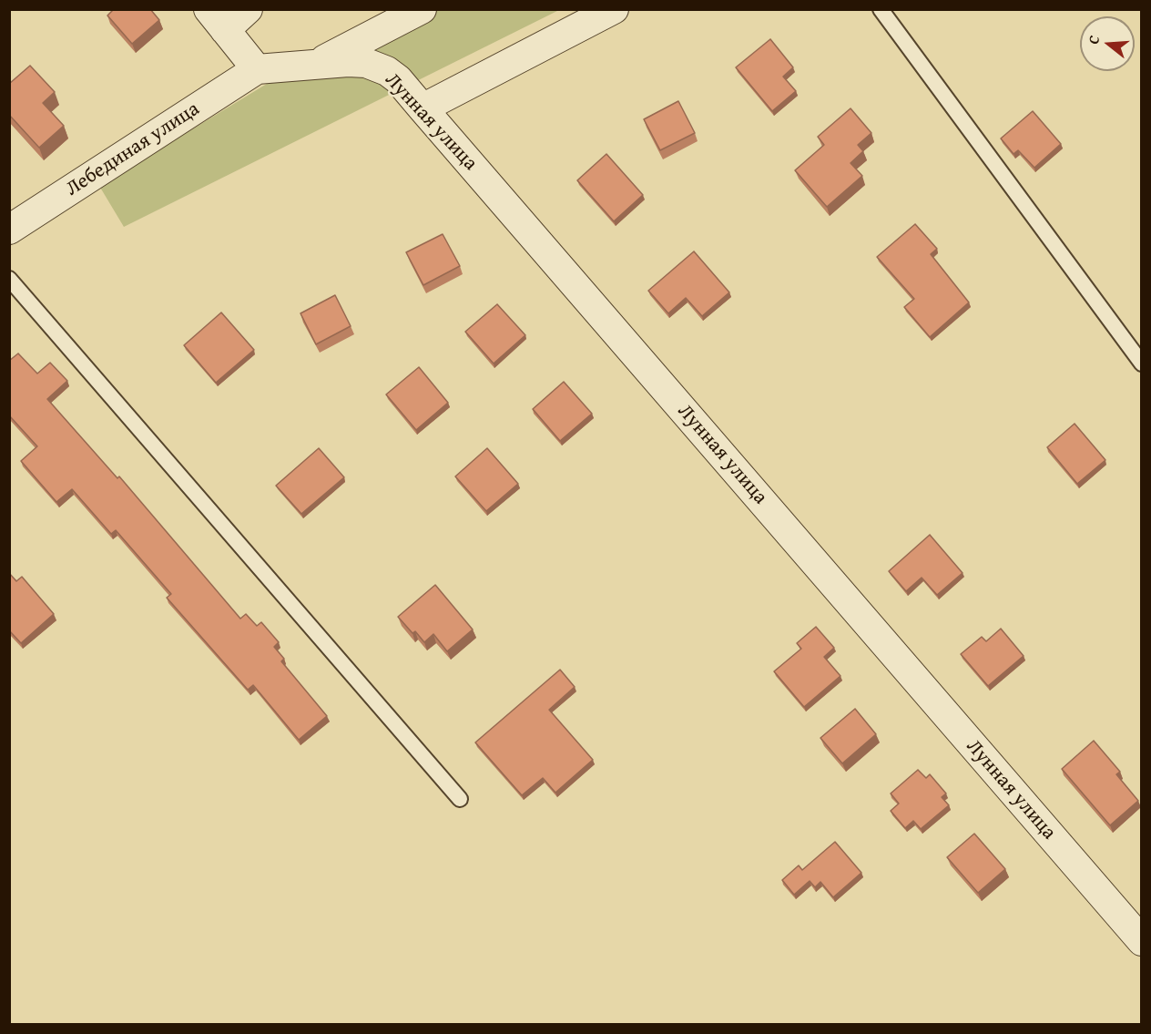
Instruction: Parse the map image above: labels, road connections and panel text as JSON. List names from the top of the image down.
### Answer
{
  "streets": {
    "street": ["Лунная улица", "Лебединая улица"]
  },
  "crossings": [
    ["Лунная улица", "Лебединая улица"]
  ],
  "north": "left"
}
